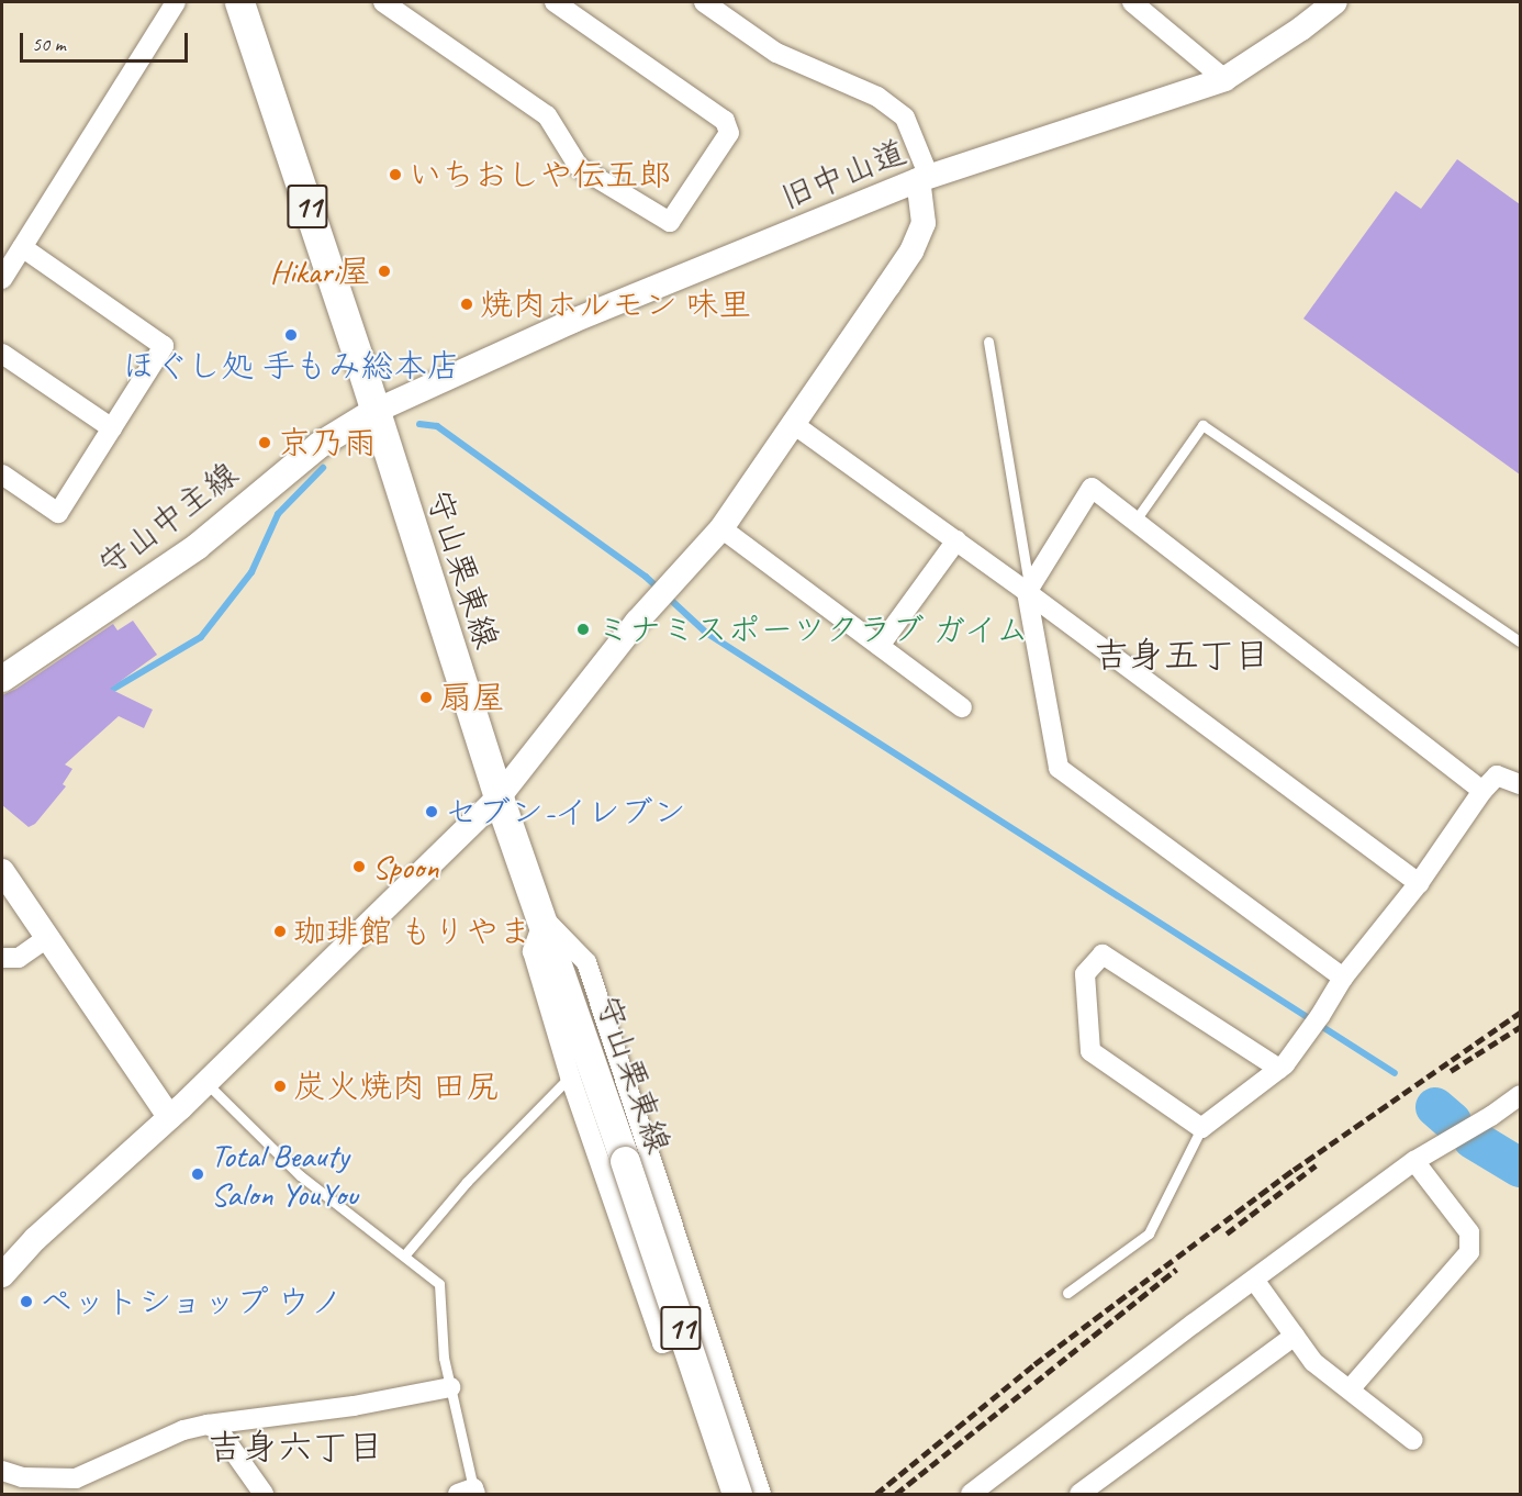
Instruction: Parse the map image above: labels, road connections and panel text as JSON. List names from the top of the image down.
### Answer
{
  "streets": {
    "main road": ["11", "守山中主線", "守山栗東線"],
    "street": ["旧中山道"]
  },
  "crossings": [
    ["旧中山道", "守山中主線"],
    ["旧中山道", "守山栗東線"],
    ["守山中主線", "守山栗東線"]
  ],
  "districts": ["吉身五丁目", "吉身六丁目"],
  "places": [
    "いちおしや伝五郎",
    "Hikari屋",
    "焼肉ホルモン 味里",
    "ほぐし処 手もみ総本店",
    "京乃雨",
    "ミナミスポーツクラブ ガイム",
    "扇屋",
    "セブン-イレブン",
    "Spoon",
    "珈琲館 もりやま",
    "炭火焼肉 田尻",
    "Total Beauty Salon YouYou",
    "ペットショップ ウノ"
  ],
  "scale_bar": "50 m"
}
